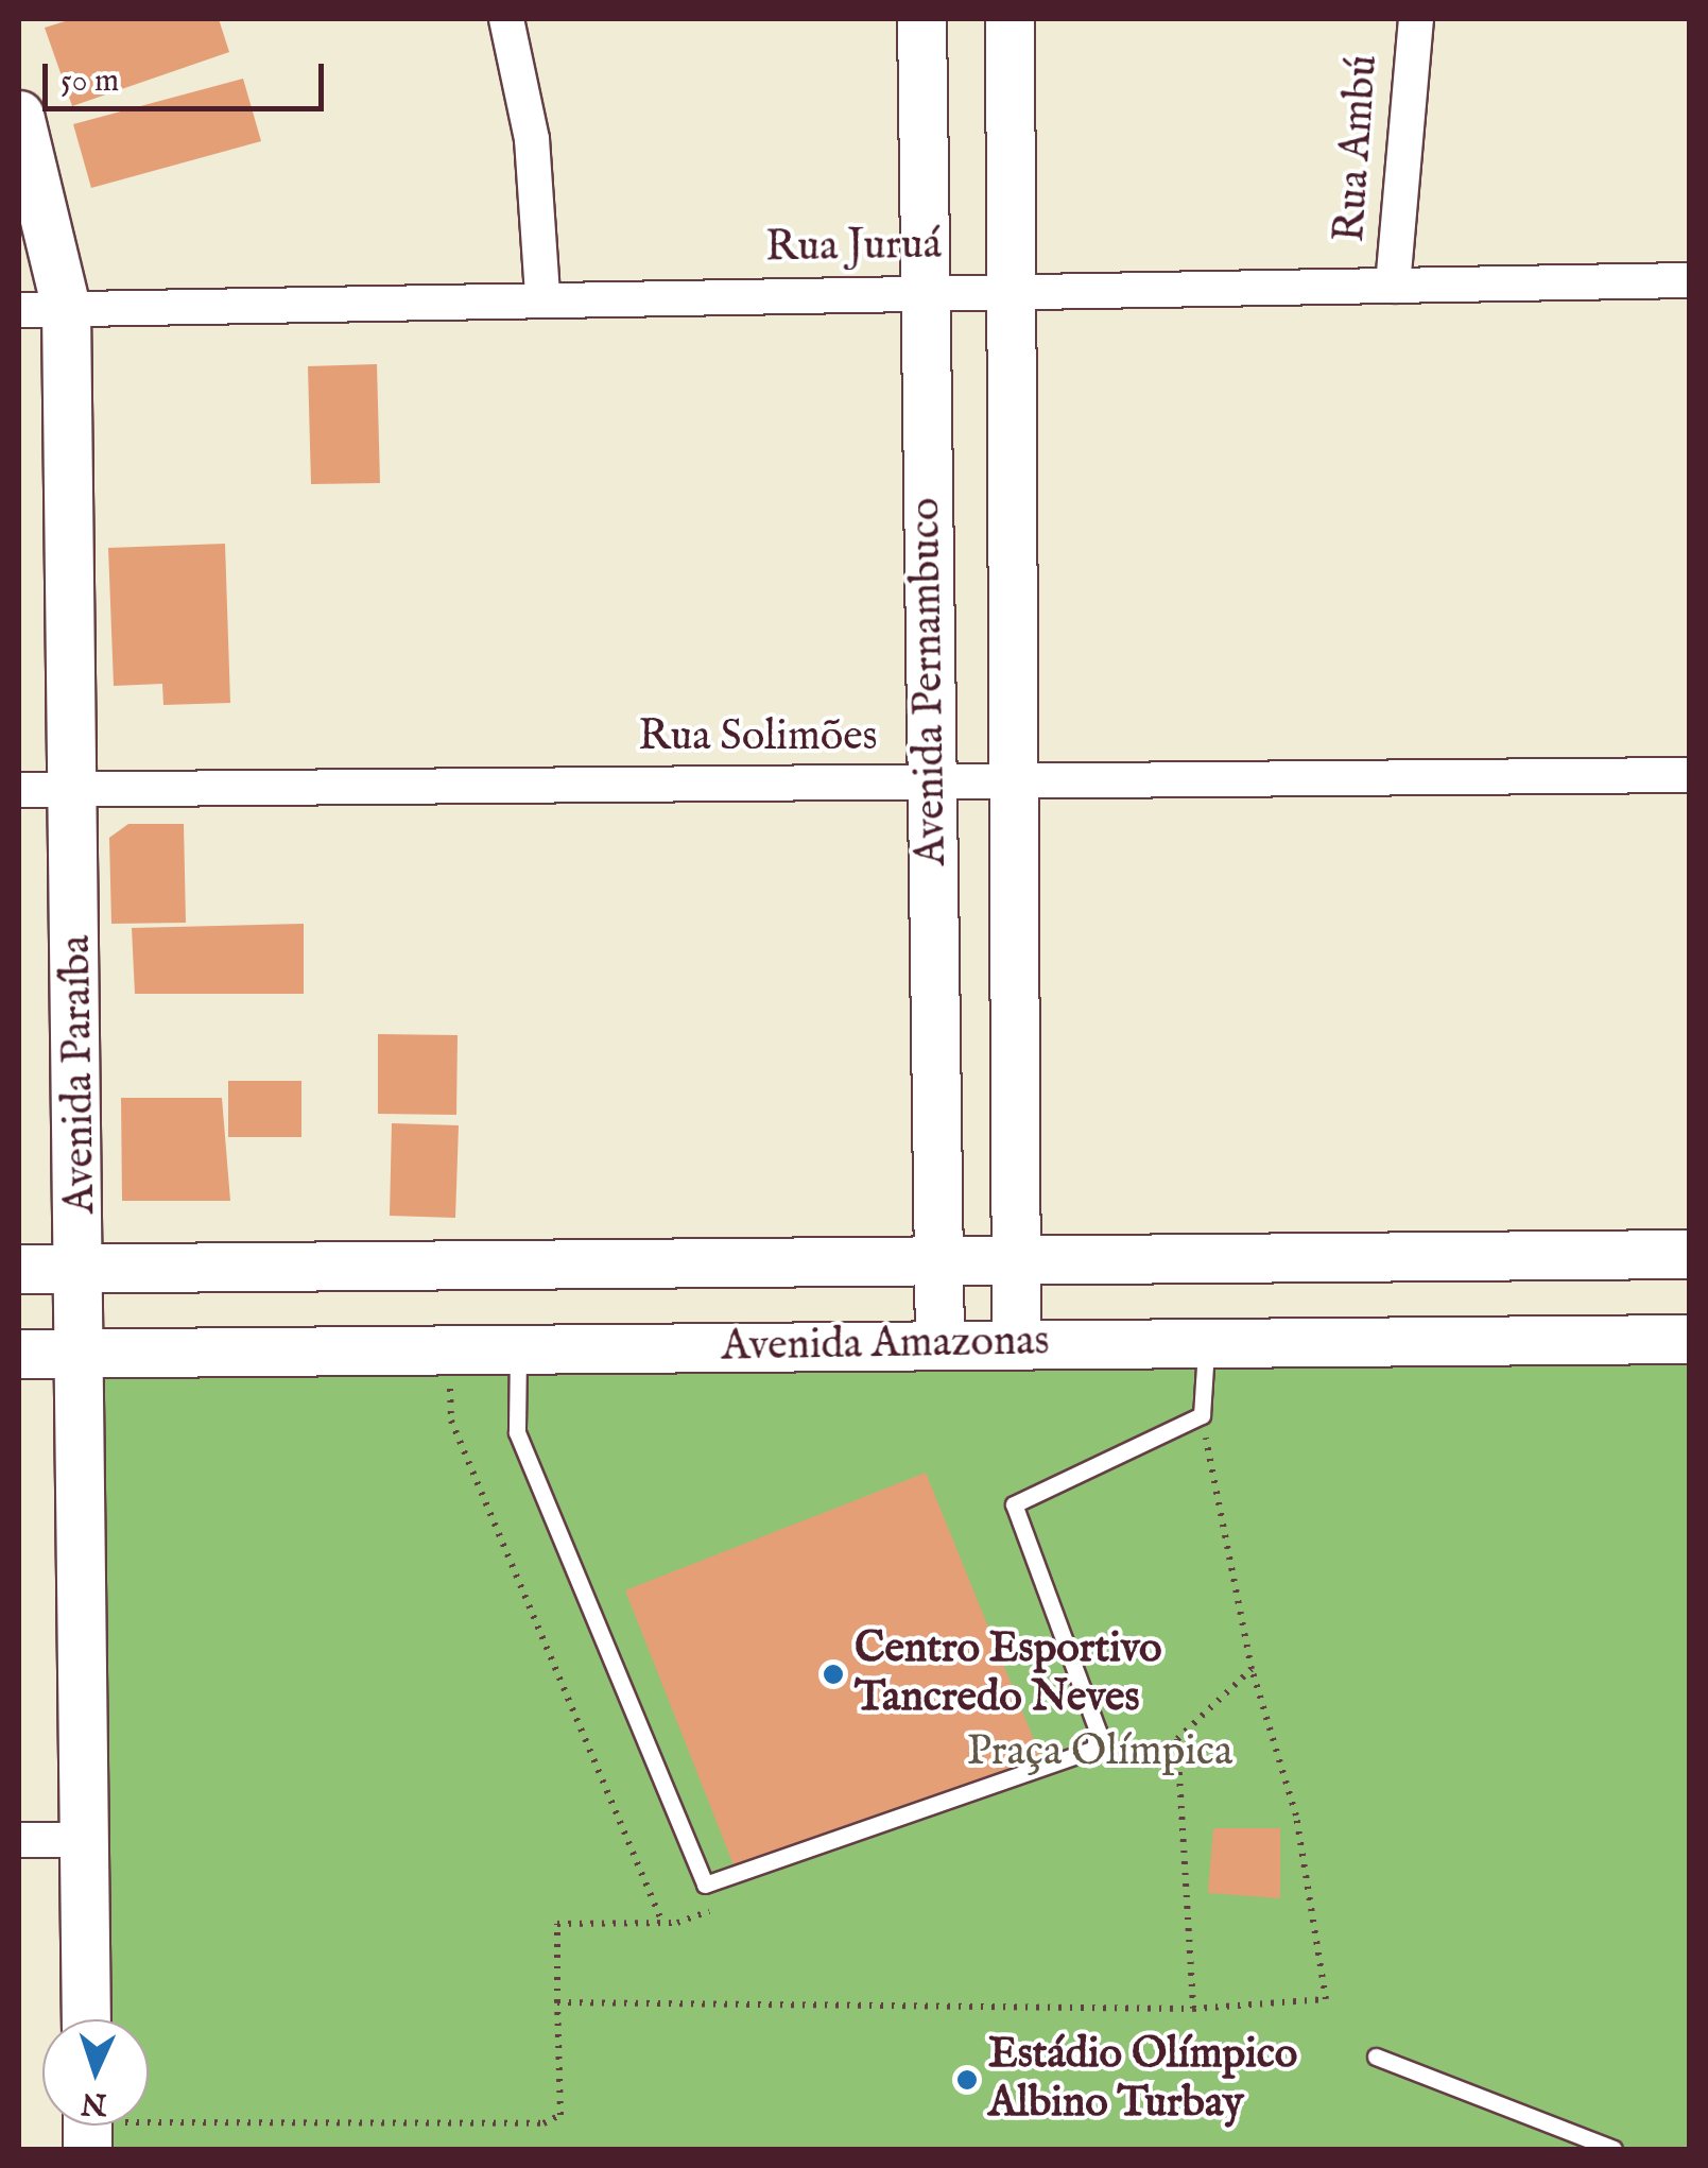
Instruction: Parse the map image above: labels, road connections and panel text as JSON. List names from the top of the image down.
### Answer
{
  "streets": {
    "main road": ["Avenida Pernambuco", "Avenida Paraíba", "Avenida Amazonas"],
    "street": ["Rua Ambú", "Rua Juruá", "Rua Solimões"]
  },
  "crossings": [
    ["Rua Ambú", "Rua Juruá"],
    ["Rua Juruá", "Avenida Pernambuco"],
    ["Rua Juruá", "Avenida Paraíba"],
    ["Avenida Pernambuco", "Rua Solimões"],
    ["Avenida Pernambuco", "Avenida Amazonas"],
    ["Rua Solimões", "Avenida Paraíba"],
    ["Avenida Paraíba", "Avenida Amazonas"]
  ],
  "parks": ["Praça Olímpica"],
  "places": ["Centro Esportivo Tancredo Neves", "Estádio Olímpico Albino Turbay"],
  "scale_bar": "50 m",
  "north": "bottom"
}
